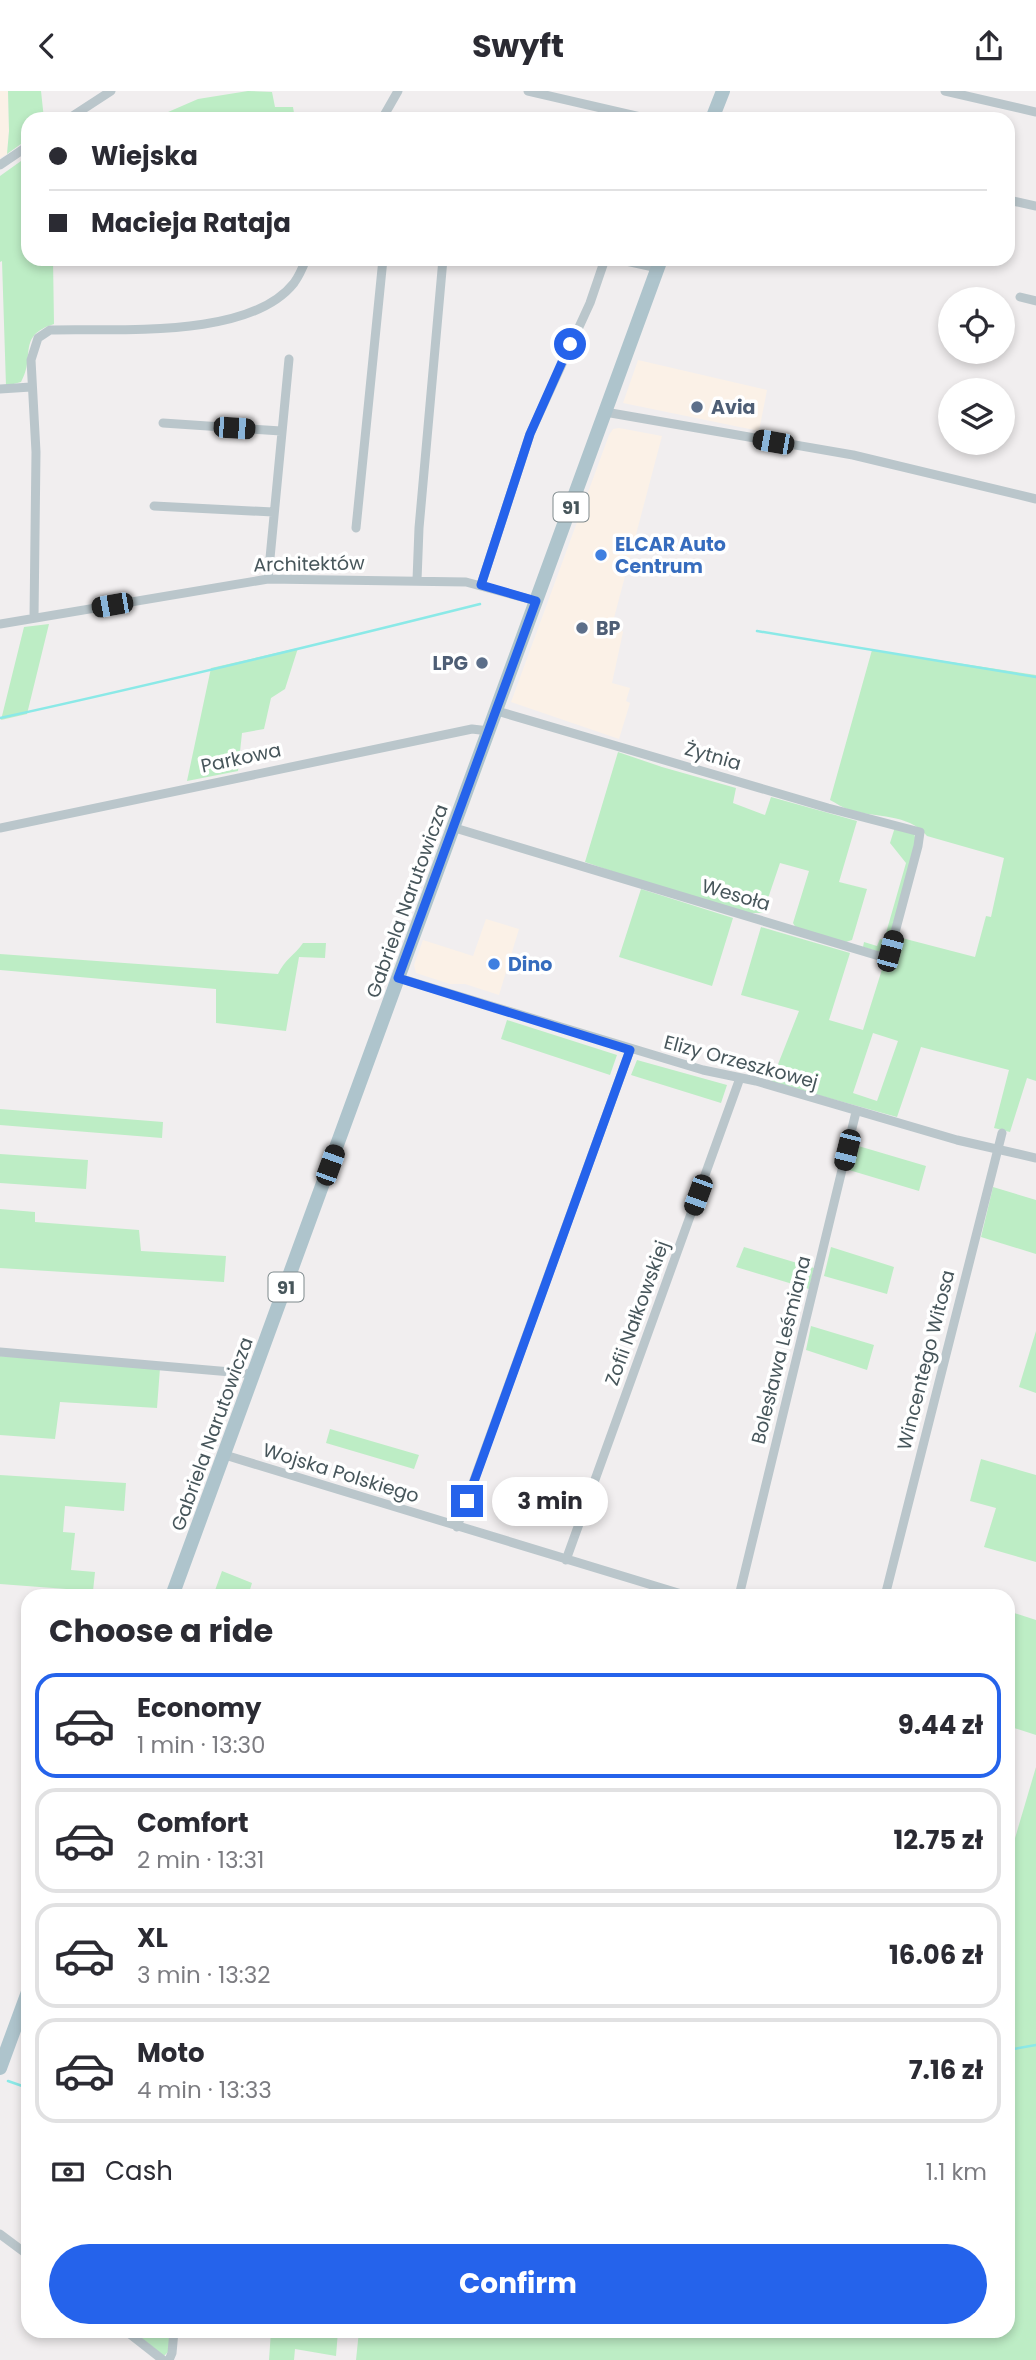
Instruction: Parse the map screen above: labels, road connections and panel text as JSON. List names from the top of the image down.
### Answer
{
  "streets": {
    "main road": ["91", "Gabriela Narutowicza"],
    "street": [
      "Architektów",
      "Żytnia",
      "Parkowa",
      "Wesoła",
      "Elizy Orzeszkowej",
      "Zofii Nałkowskiej",
      "Bolesława Leśmiana",
      "Wincentego Witosa",
      "Wojska Polskiego"
    ]
  },
  "crossings": [
    ["Architektów", "Gabriela Narutowicza"],
    ["Żytnia", "Wesoła"],
    ["Żytnia", "Gabriela Narutowicza"],
    ["Parkowa", "Gabriela Narutowicza"],
    ["Wesoła", "Gabriela Narutowicza"],
    ["Gabriela Narutowicza", "Elizy Orzeszkowej"],
    ["Gabriela Narutowicza", "Wojska Polskiego"],
    ["Elizy Orzeszkowej", "Zofii Nałkowskiej"],
    ["Elizy Orzeszkowej", "Bolesława Leśmiana"],
    ["Elizy Orzeszkowej", "Wincentego Witosa"],
    ["Zofii Nałkowskiej", "Wojska Polskiego"]
  ],
  "places": [
    "Avia",
    "ELCAR Auto Centrum",
    "BP",
    "LPG",
    "Dino"
  ],
  "page": {
    "header": "Swyft",
    "banner": ["Wiejska", "Macieja Rataja"],
    "bubble": "3 min",
    "heading": "Choose a ride",
    "list": [
      {
        "name": "Economy",
        "note": "1 min · 13:30",
        "value": "9.44 zł"
      },
      {
        "name": "Comfort",
        "note": "2 min · 13:31",
        "value": "12.75 zł"
      },
      {
        "name": "XL",
        "note": "3 min · 13:32",
        "value": "16.06 zł"
      },
      {
        "name": "Moto",
        "note": "4 min · 13:33",
        "value": "7.16 zł"
      }
    ],
    "pay": ["Cash", "1.1 km"],
    "buttons": "Confirm"
  }
}
